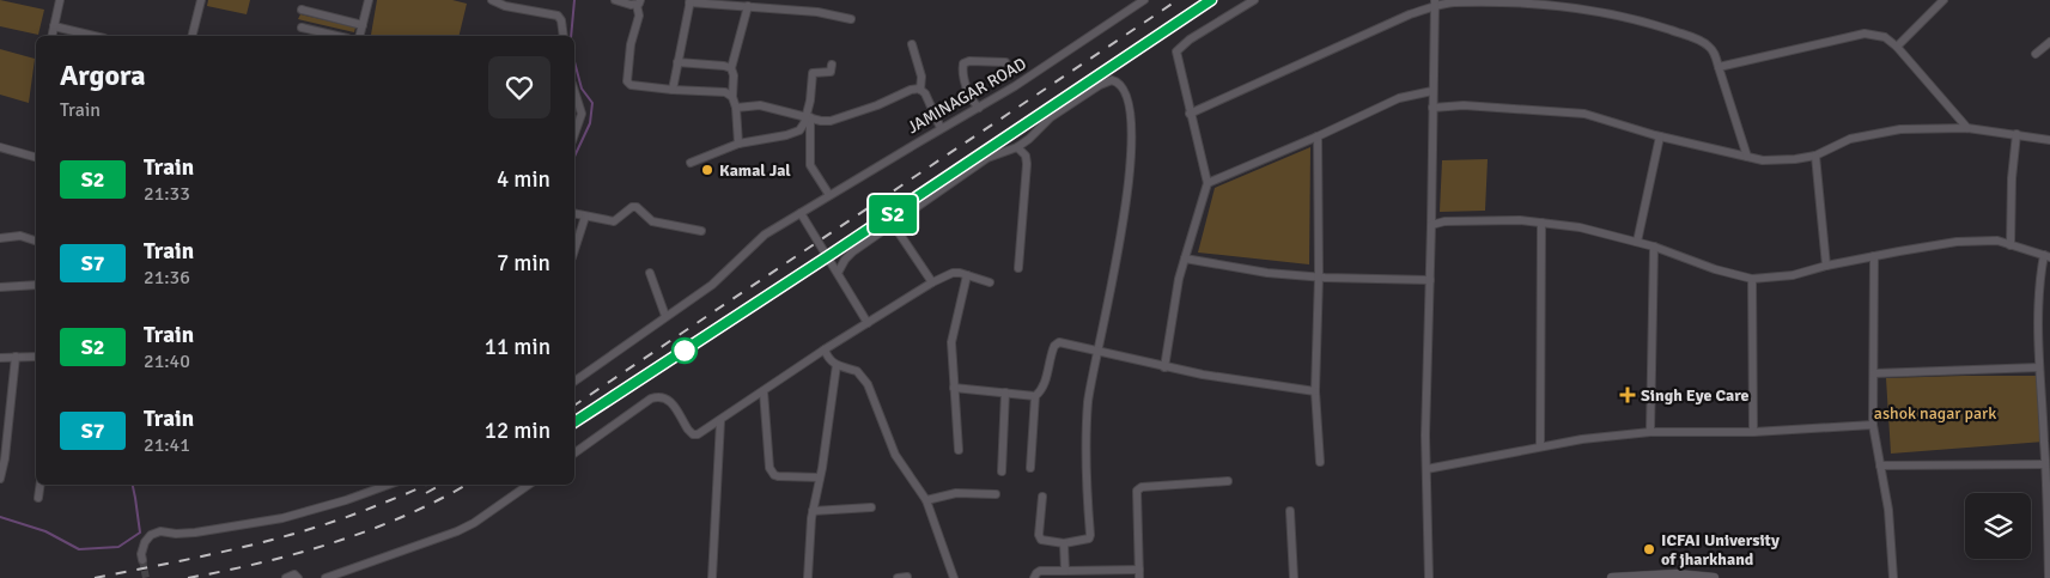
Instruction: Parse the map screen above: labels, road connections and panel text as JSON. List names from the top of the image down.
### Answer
{
  "streets": {
    "street": ["JAMINAGAR ROAD"]
  },
  "parks": ["ashok nagar park"],
  "places": {
    "other": ["Kamal Jal", "ICFAI University of jharkhand"],
    "health": ["Singh Eye Care"]
  },
  "page": {
    "on_map": "S2",
    "heading": ["Argora", "Train"],
    "list": [
      {
        "mark": "S2",
        "name": "Train",
        "note": "21:33",
        "value": "4 min"
      },
      {
        "mark": "S7",
        "name": "Train",
        "note": "21:36",
        "value": "7 min"
      },
      {
        "mark": "S2",
        "name": "Train",
        "note": "21:40",
        "value": "11 min"
      },
      {
        "mark": "S7",
        "name": "Train",
        "note": "21:41",
        "value": "12 min"
      }
    ]
  }
}
